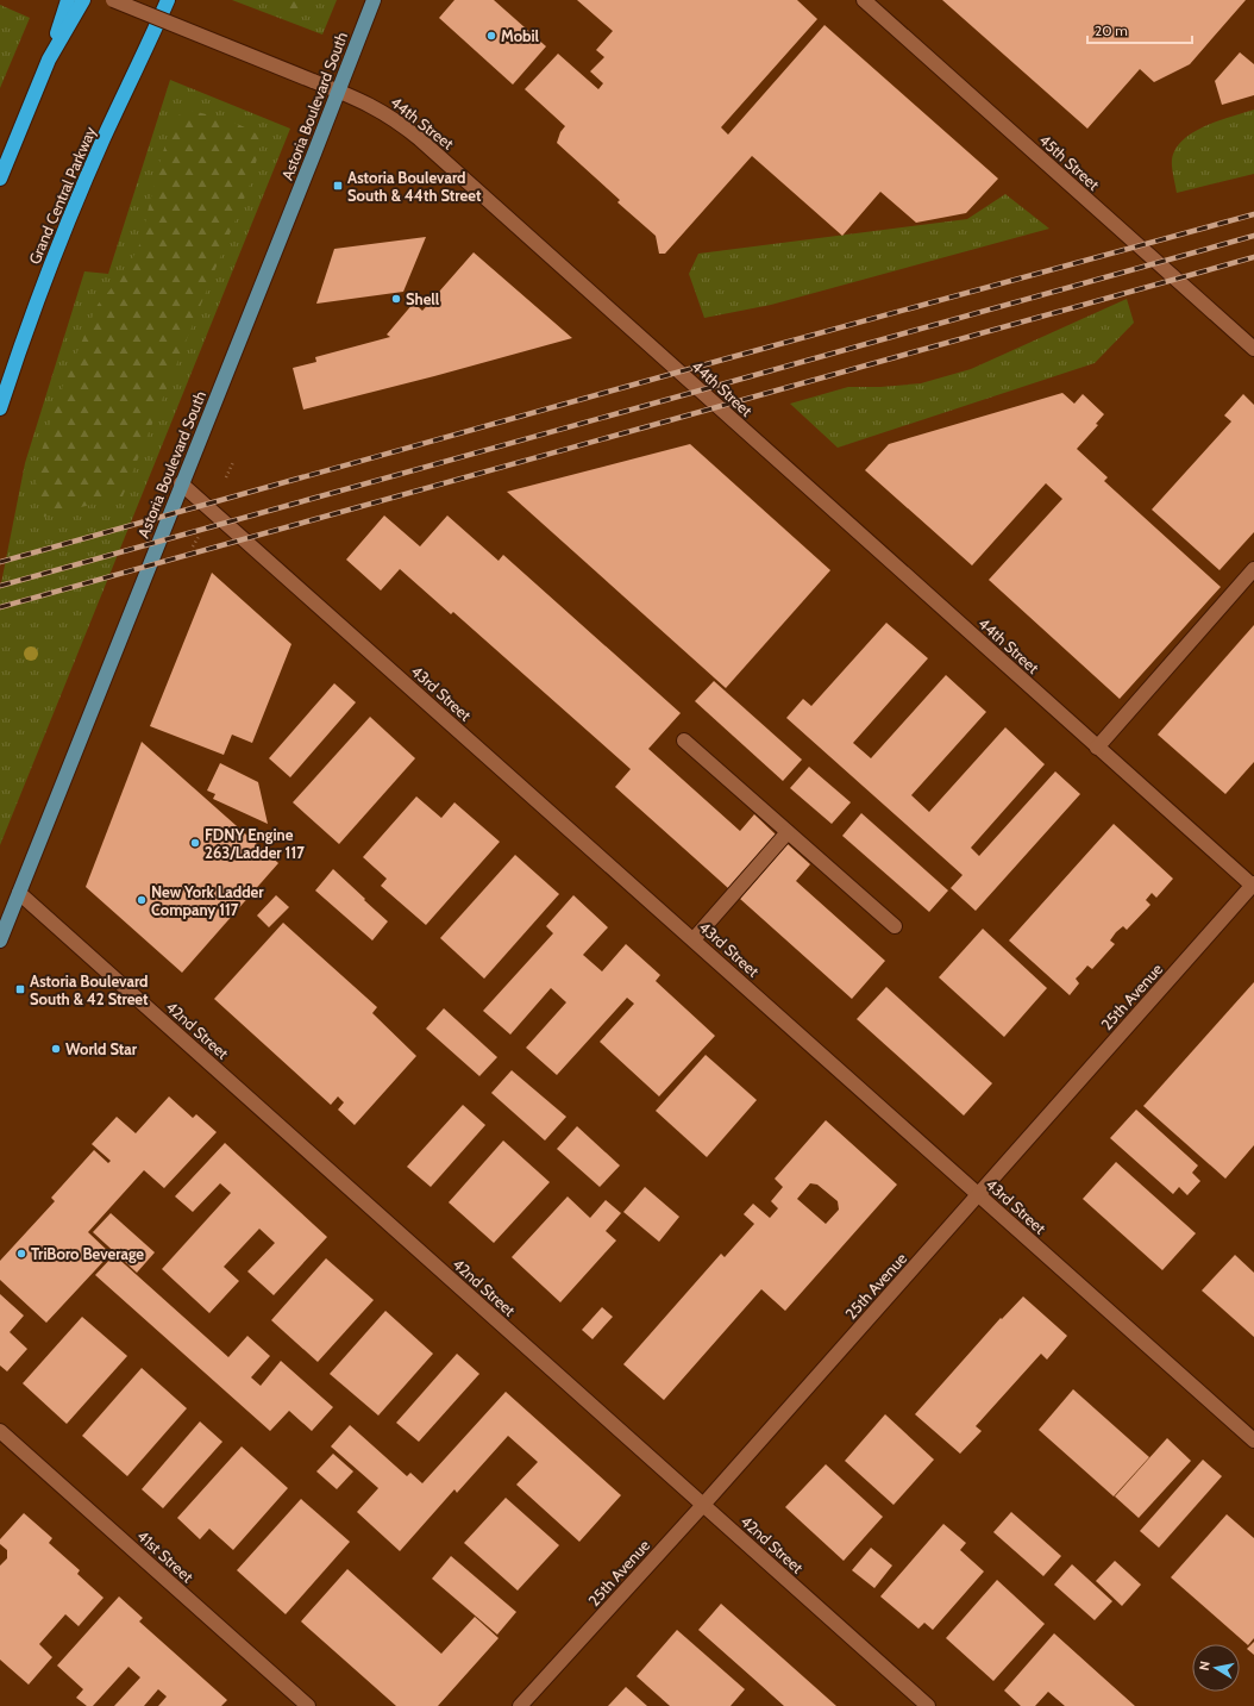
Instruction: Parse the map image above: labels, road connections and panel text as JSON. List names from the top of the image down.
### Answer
{
  "streets": {
    "highway": ["Grand Central Parkway"],
    "main road": ["Astoria Boulevard South"],
    "street": [
      "44th Street",
      "45th Street",
      "43rd Street",
      "25th Avenue",
      "42nd Street",
      "41st Street"
    ]
  },
  "crossings": [
    ["Astoria Boulevard South", "44th Street"],
    ["Astoria Boulevard South", "43rd Street"],
    ["Astoria Boulevard South", "42nd Street"],
    ["44th Street", "25th Avenue"],
    ["43rd Street", "25th Avenue"],
    ["25th Avenue", "42nd Street"]
  ],
  "places": {
    "other": [
      "Mobil",
      "Shell",
      "FDNY Engine 263/Ladder 117",
      "New York Ladder Company 117",
      "World Star",
      "TriBoro Beverage"
    ],
    "transit": ["Astoria Boulevard South & 44th Street", "Astoria Boulevard South & 42 Street"]
  },
  "scale_bar": "20 m",
  "north": "left"
}
